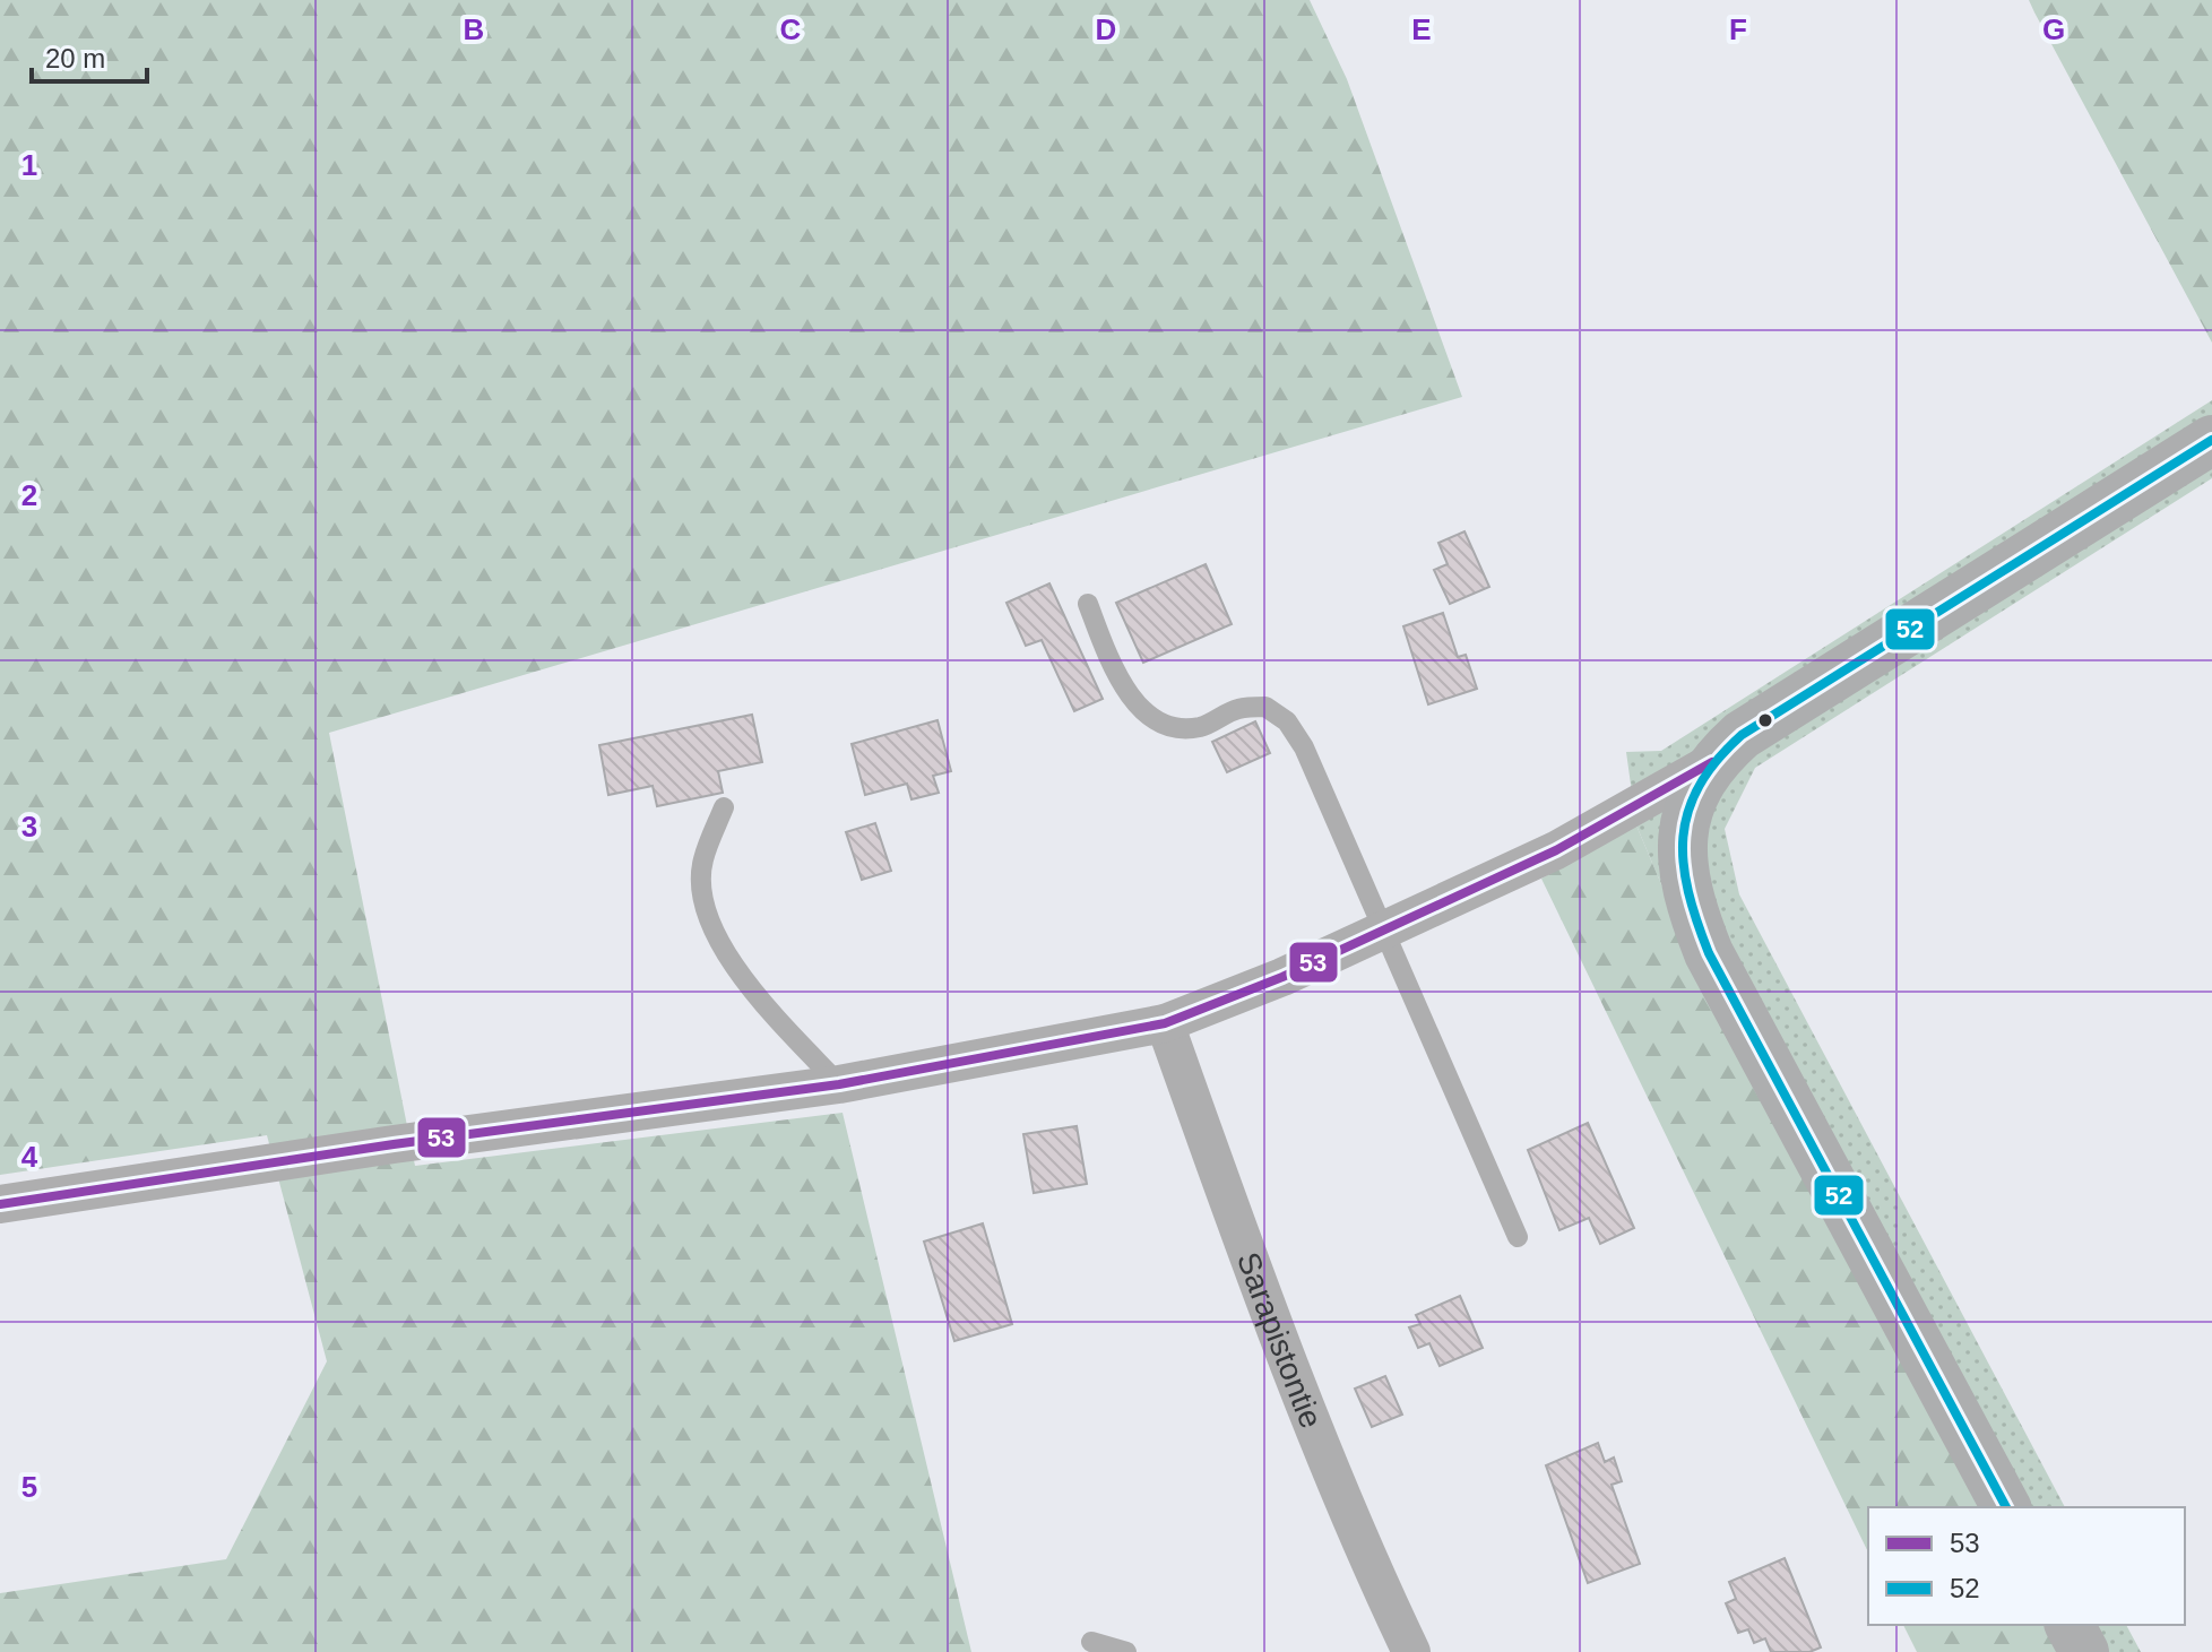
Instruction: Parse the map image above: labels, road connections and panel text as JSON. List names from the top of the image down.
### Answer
{
  "streets": {
    "street": ["Sarapistontie"]
  },
  "lines": ["transit line 52", "transit line 53"],
  "legend": ["53", "52"],
  "scale_bar": "20 m",
  "grid": {
    "columns": [
      "B",
      "C",
      "D",
      "E",
      "F",
      "G"
    ],
    "rows": [
      "1",
      "2",
      "3",
      "4",
      "5"
    ]
  }
}
